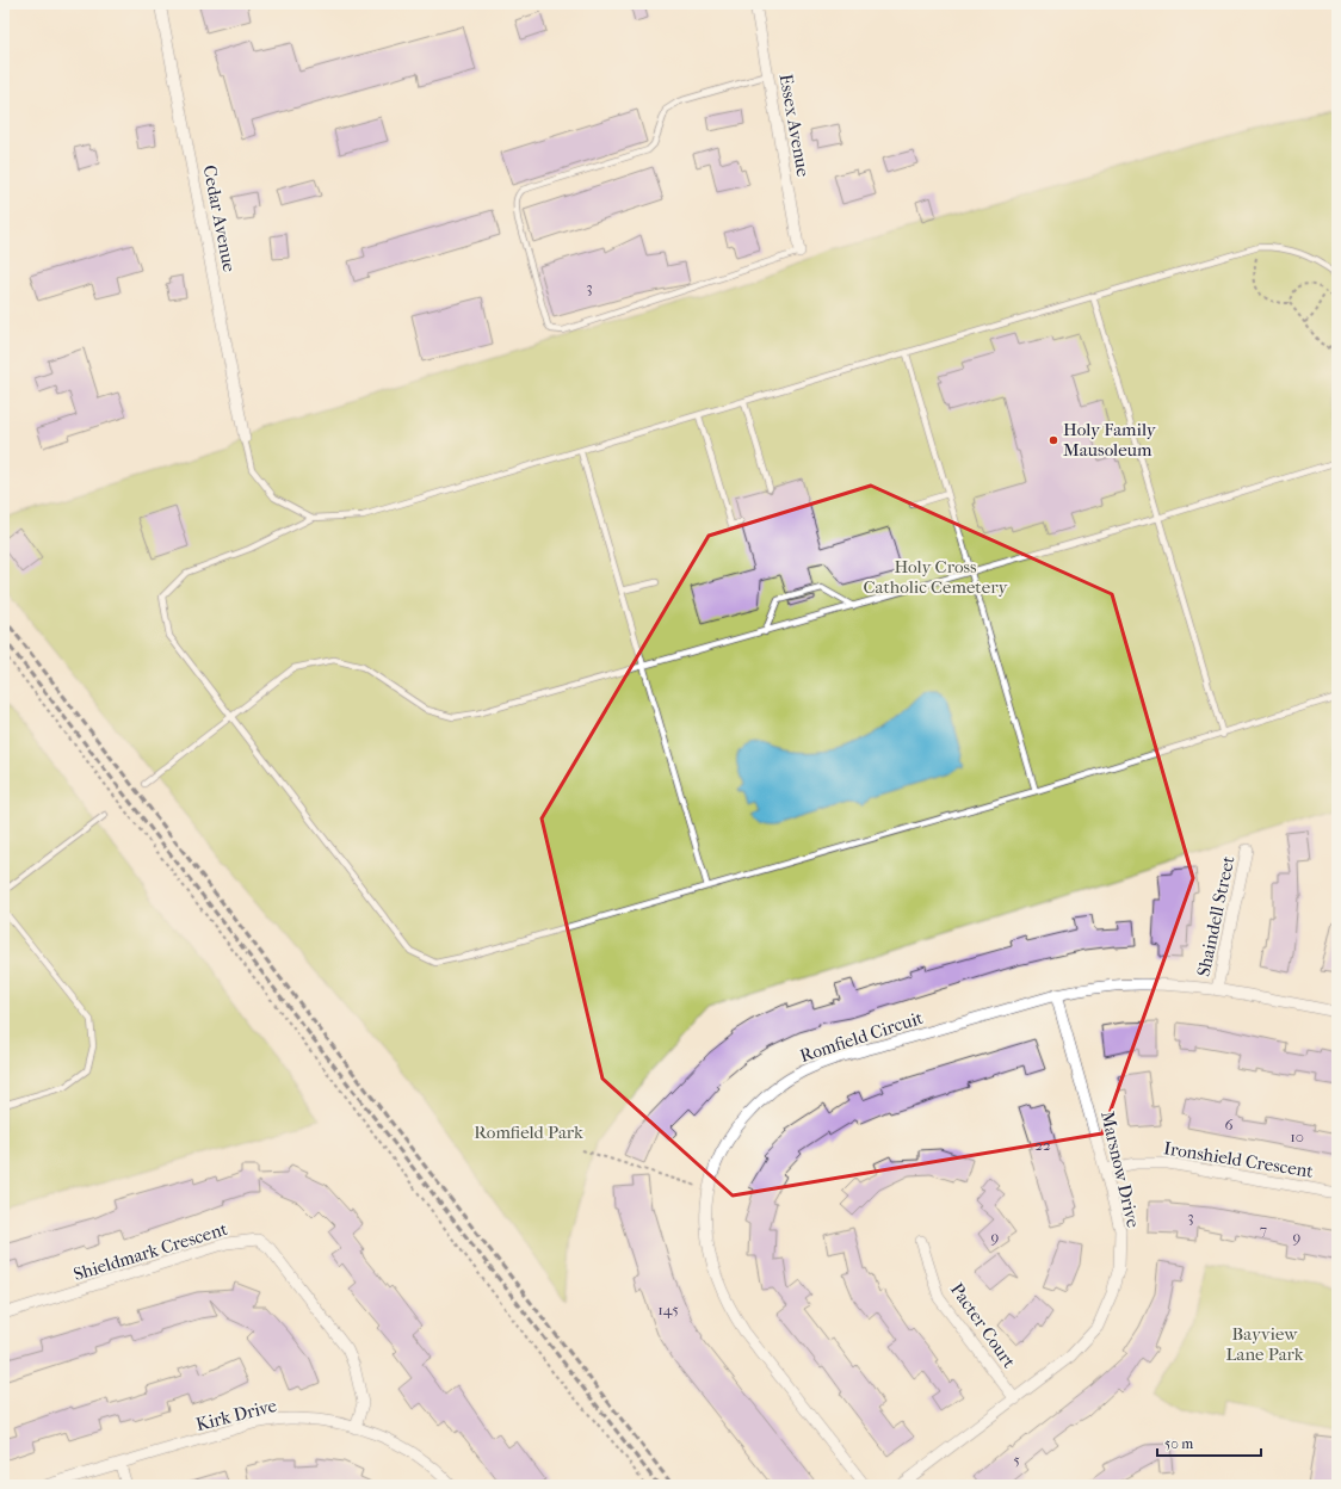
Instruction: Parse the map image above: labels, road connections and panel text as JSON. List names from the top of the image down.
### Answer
{
  "streets": {
    "street": [
      "Essex Avenue",
      "Cedar Avenue",
      "Shaindell Street",
      "Romfield Circuit",
      "Ironshield Crescent",
      "Marsnow Drive",
      "Shieldmark Crescent",
      "Pacter Court",
      "Kirk Drive"
    ]
  },
  "crossings": [
    ["Shaindell Street", "Romfield Circuit"],
    ["Romfield Circuit", "Marsnow Drive"],
    ["Ironshield Crescent", "Marsnow Drive"],
    ["Marsnow Drive", "Pacter Court"],
    ["Shieldmark Crescent", "Kirk Drive"]
  ],
  "parks": ["Holy Cross Catholic Cemetery", "Romfield Park", "Bayview Lane Park"],
  "places": ["Holy Family Mausoleum"],
  "house_numbers": [
    "3",
    "6",
    "10",
    "22",
    "3",
    "7",
    "9",
    "9",
    "145",
    "5"
  ],
  "scale_bar": "50 m"
}
